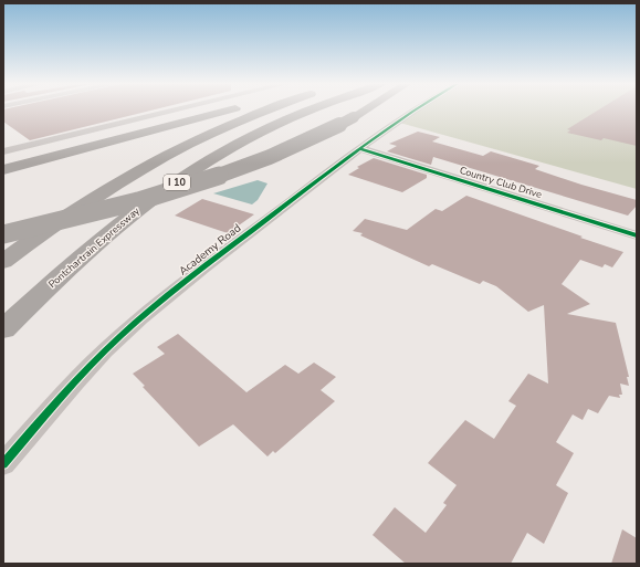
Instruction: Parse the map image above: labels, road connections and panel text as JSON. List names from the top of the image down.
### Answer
{
  "streets": {
    "highway": ["I 10", "Pontchartrain Expressway"],
    "street": ["Country Club Drive", "Academy Road"]
  },
  "crossings": [
    ["Country Club Drive", "Academy Road"]
  ]
}
